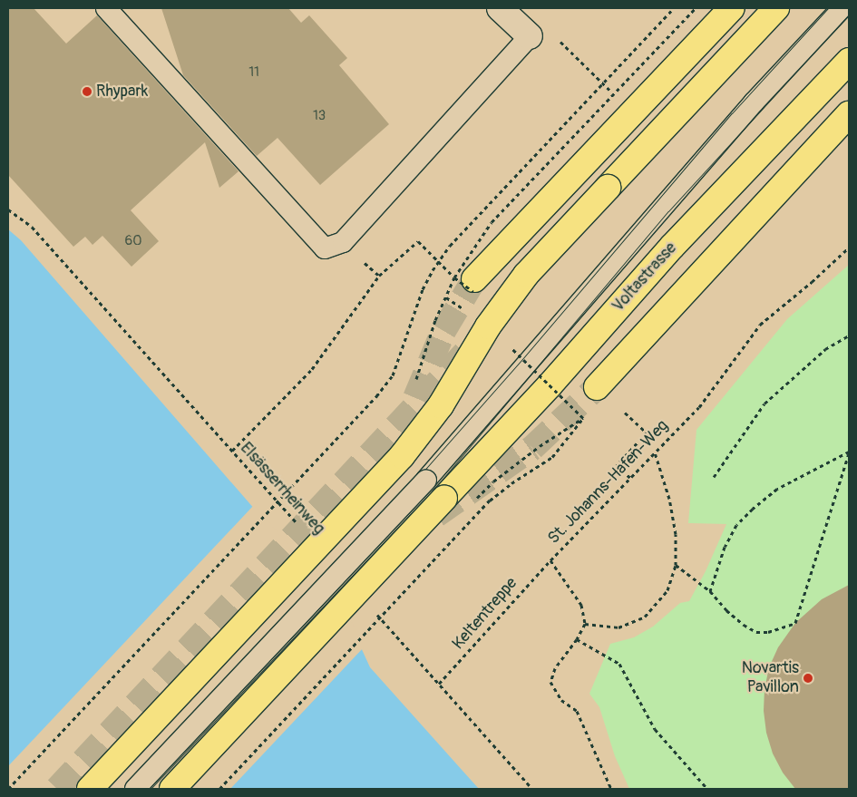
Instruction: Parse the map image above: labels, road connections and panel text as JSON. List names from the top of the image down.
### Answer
{
  "streets": {
    "main road": ["Voltastrasse"],
    "path": ["St. Johanns-Hafen-Weg", "Elsässerrheinweg", "Keltentreppe"]
  },
  "crossings": [
    ["St. Johanns-Hafen-Weg", "Keltentreppe"]
  ],
  "places": ["Rhypark", "Novartis Pavillon"],
  "house_numbers": ["11", "13", "60"]
}
